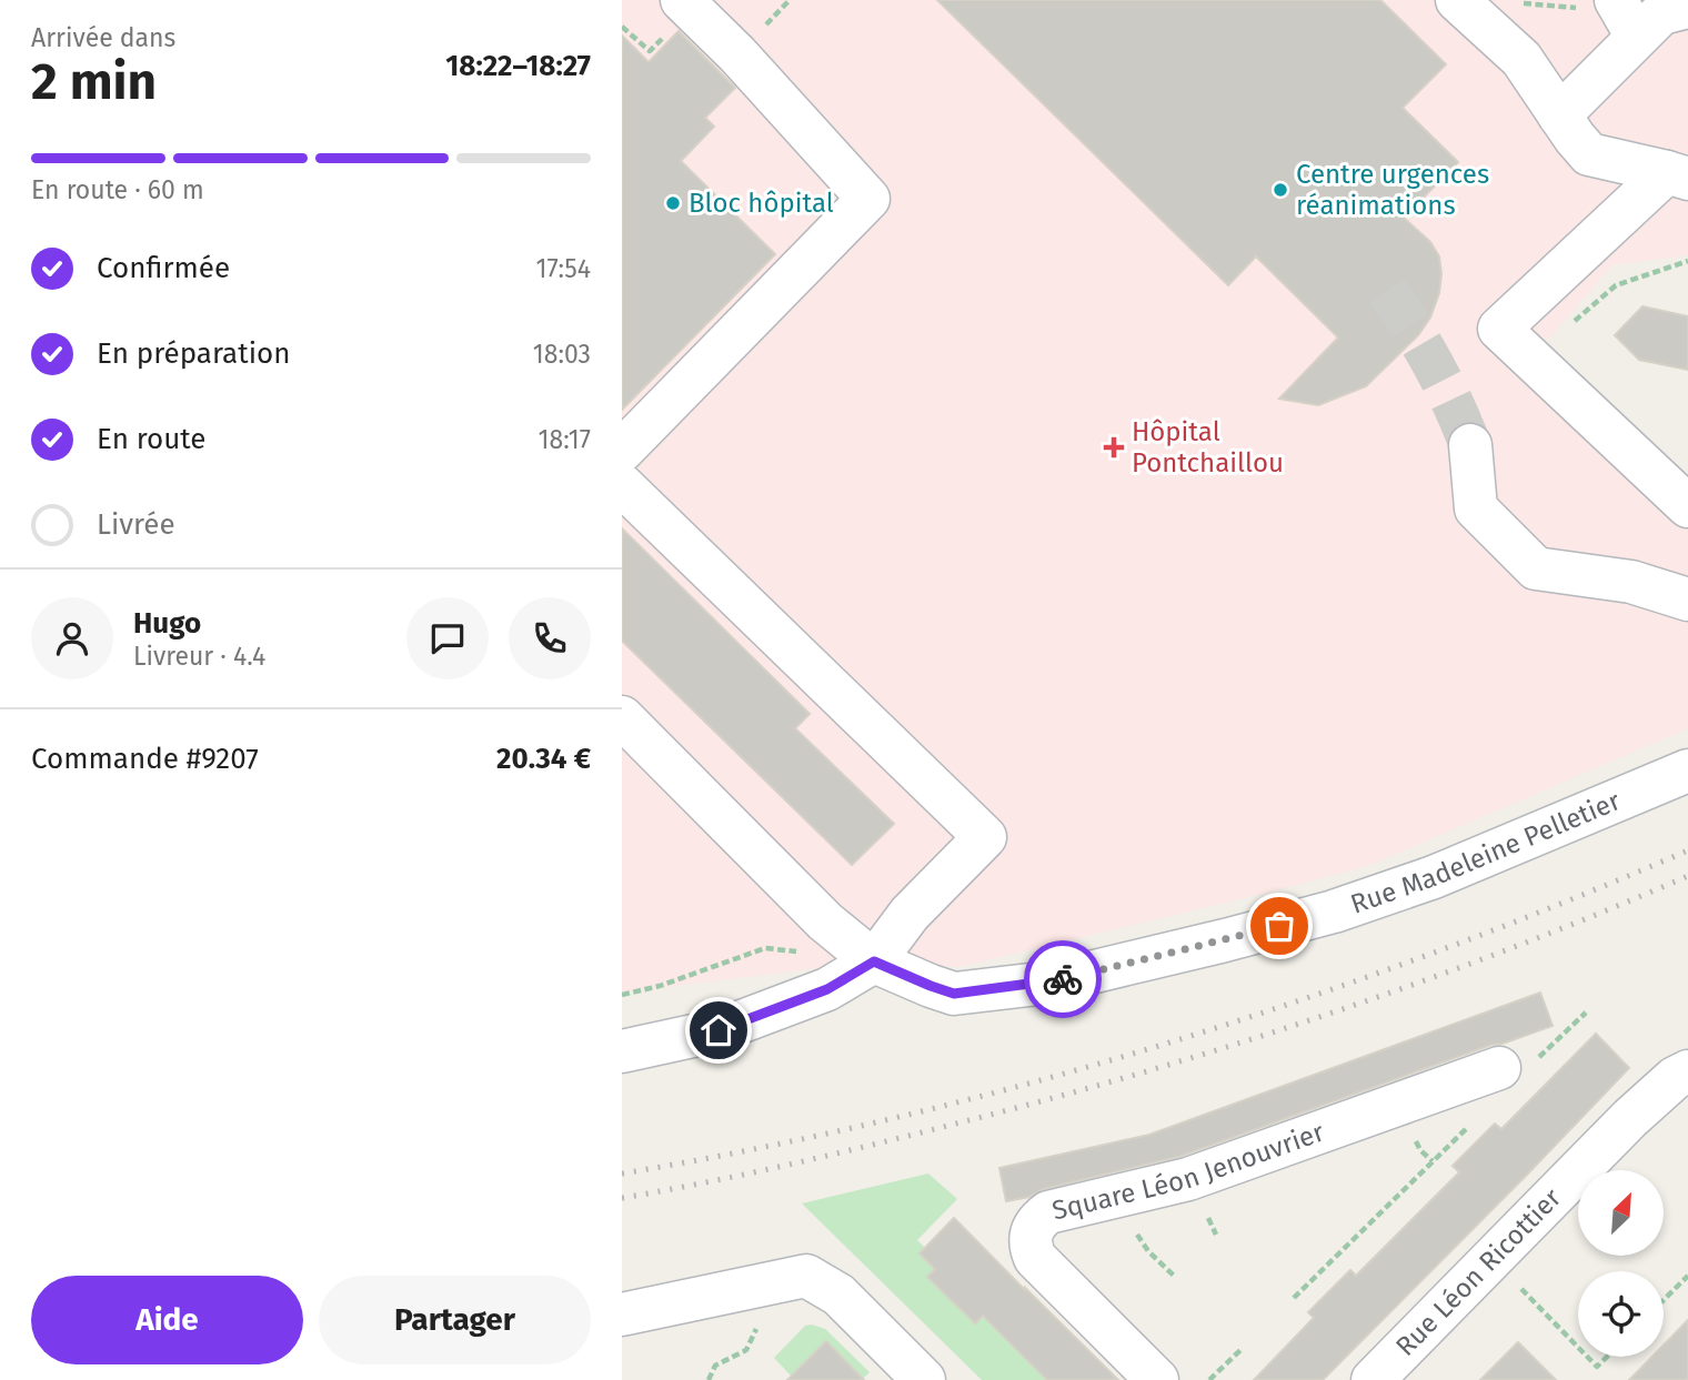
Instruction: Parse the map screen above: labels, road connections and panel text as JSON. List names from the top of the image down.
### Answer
{
  "streets": {
    "street": ["Rue Madeleine Pelletier", "Square Léon Jenouvrier", "Rue Léon Ricottier"]
  },
  "places": {
    "other": ["Centre urgences réanimations", "Bloc hôpital"],
    "health": ["Hôpital Pontchaillou"]
  },
  "north": "top right",
  "page": {
    "heading": ["2 min", "Arrivée dans", "18:22–18:27"],
    "panel": [
      "Hugo",
      "Livreur · 4.4",
      "Commande #9207",
      "20.34 €"
    ],
    "bar": "En route · 60 m",
    "list": [
      ["Confirmée", "17:54"],
      ["En préparation", "18:03"],
      ["En route", "18:17"],
      "Livrée"
    ],
    "buttons": ["Aide", "Partager"]
  }
}
